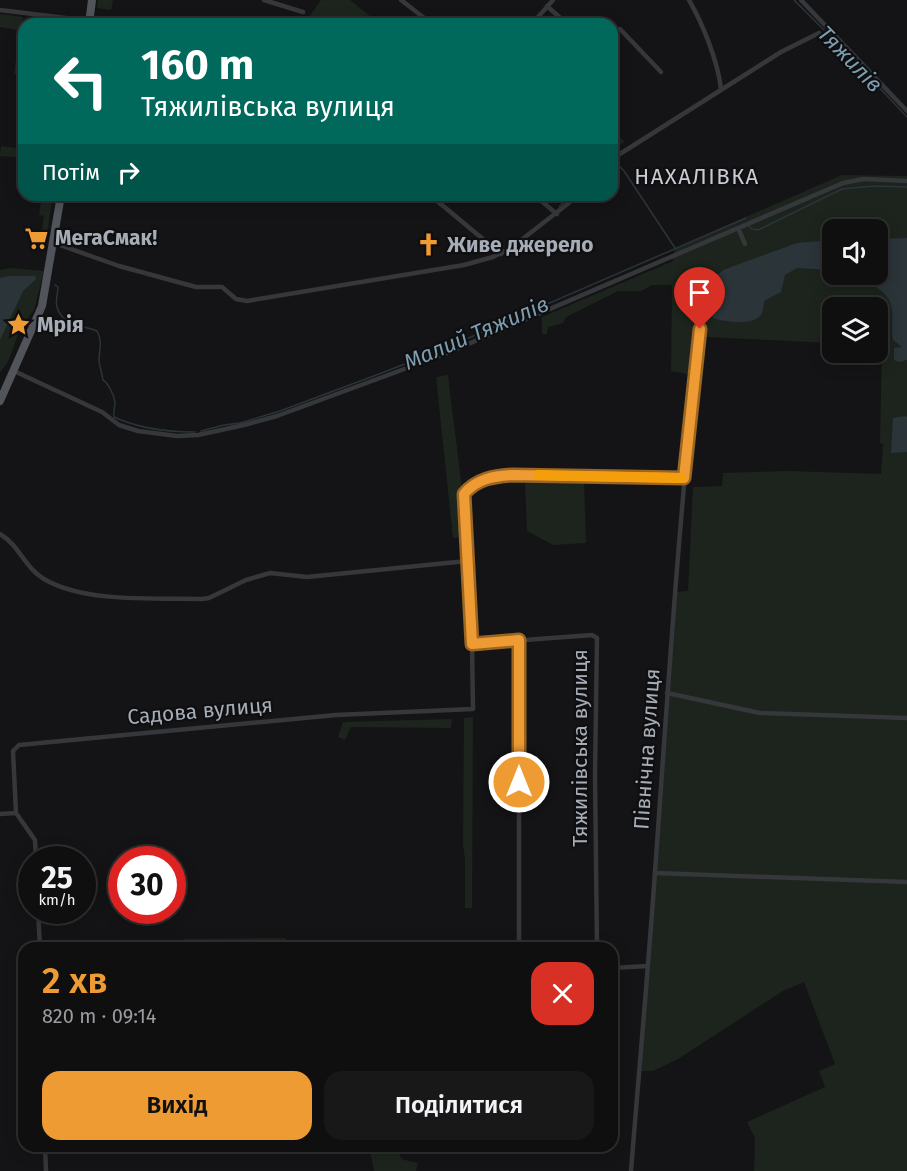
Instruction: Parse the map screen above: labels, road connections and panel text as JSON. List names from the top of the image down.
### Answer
{
  "streets": {
    "street": ["Садова вулиця", "Тяжилівська вулиця", "Північна вулиця"]
  },
  "crossings": [
    ["Садова вулиця", "Тяжилівська вулиця"]
  ],
  "districts": ["НАХАЛІВКА"],
  "water": ["Тяжилів", "Малий Тяжилів"],
  "places": {
    "supermarket": ["МегаСмак!"],
    "church": ["Живе джерело"],
    "place": ["Мрія"]
  },
  "page": {
    "turn": ["160 m", "Тяжилівська вулиця"],
    "then": "Потім",
    "speed": "25 km/h",
    "limit": "30",
    "heading": ["2 хв", "820 m · 09:14"],
    "buttons": ["Вихід", "Поділитися"]
  }
}
